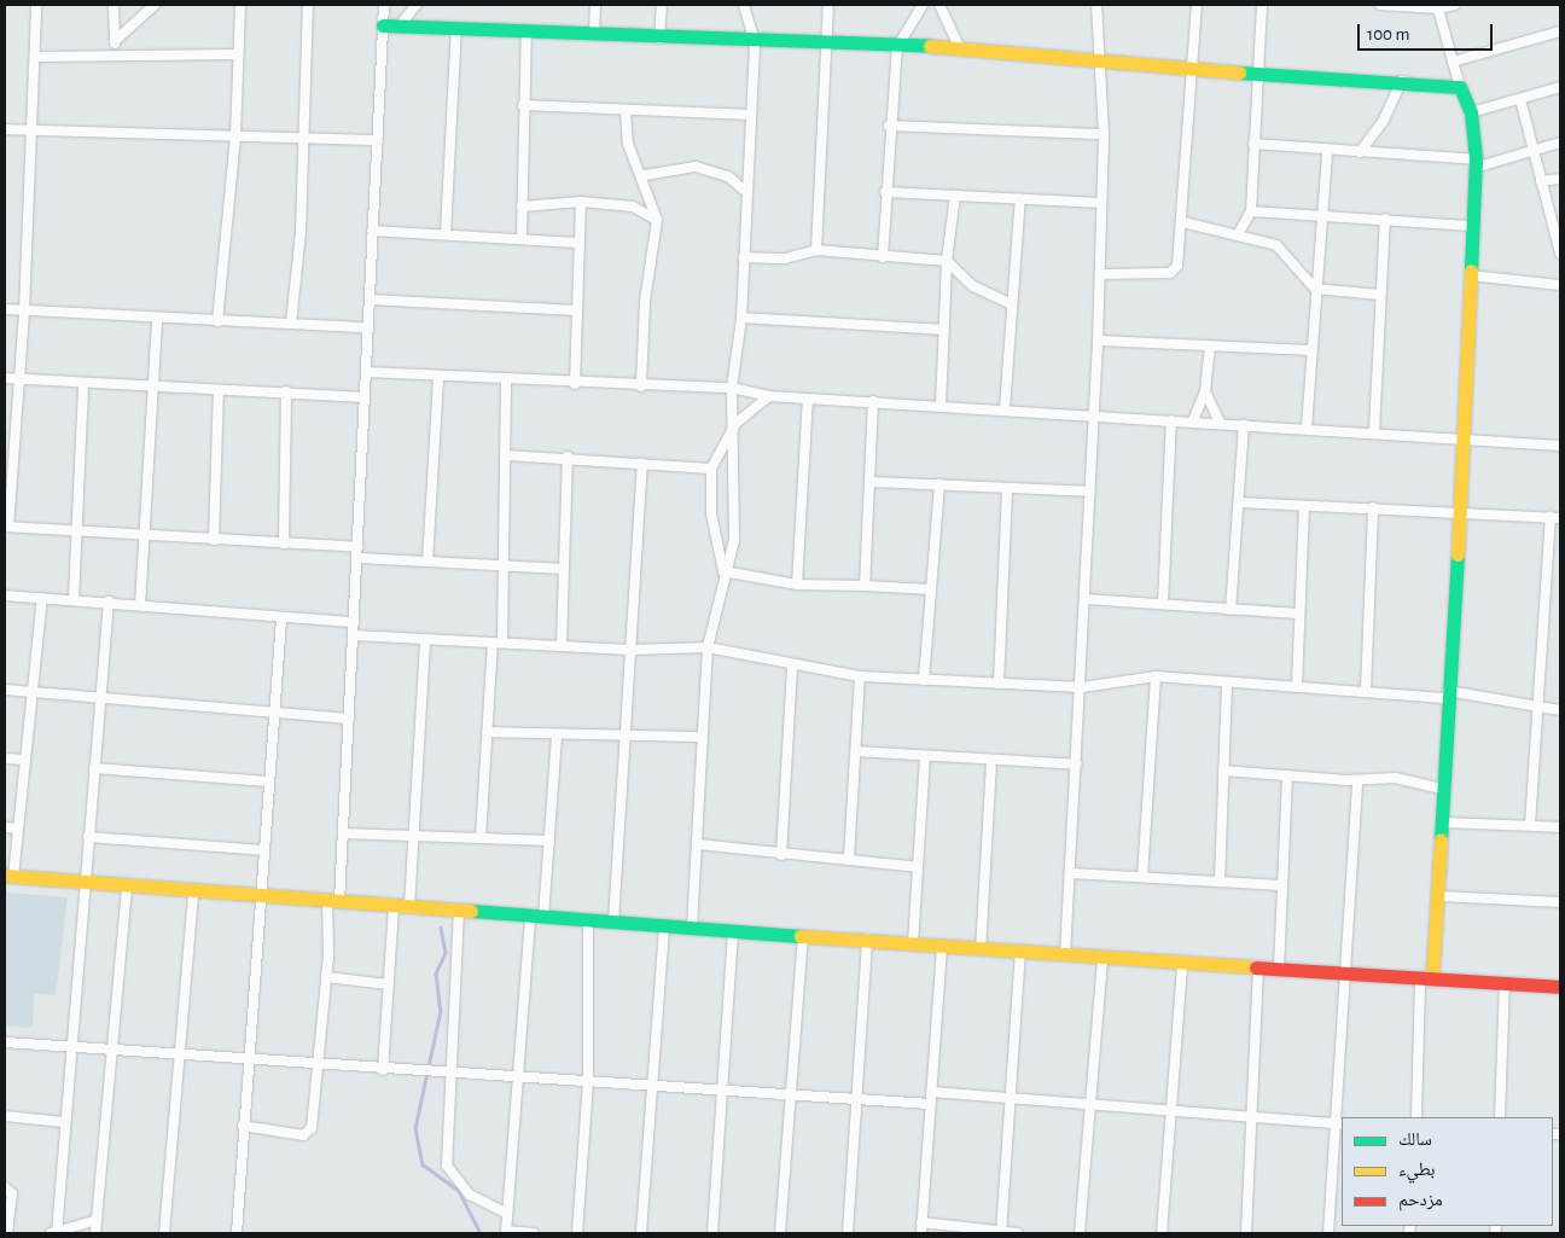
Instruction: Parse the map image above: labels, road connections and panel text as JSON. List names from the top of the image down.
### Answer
{
  "legend": ["سالك", "بطيء", "مزدحم"],
  "scale_bar": "100 m"
}
